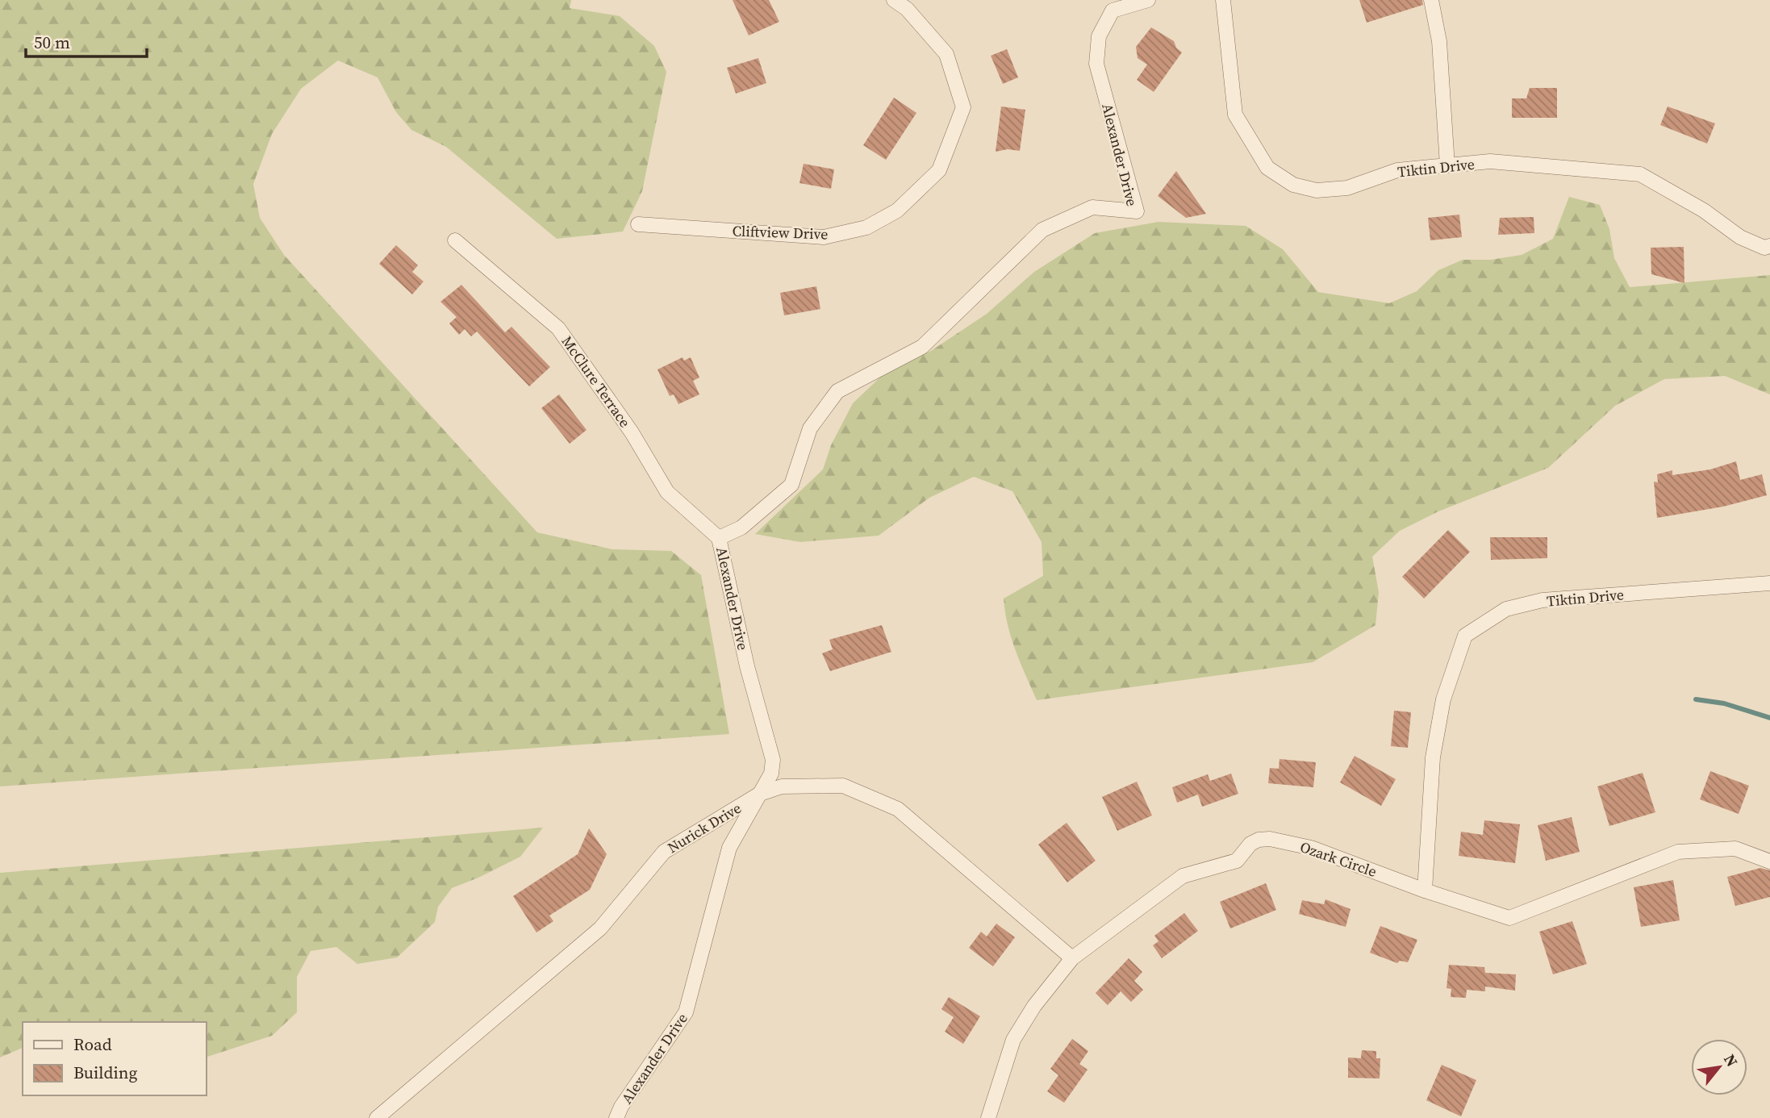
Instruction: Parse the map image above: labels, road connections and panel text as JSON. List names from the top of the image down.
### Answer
{
  "streets": {
    "street": [
      "Alexander Drive",
      "Tiktin Drive",
      "Cliftview Drive",
      "McClure Terrace",
      "Nurick Drive",
      "Ozark Circle"
    ]
  },
  "crossings": [
    ["Alexander Drive", "McClure Terrace"],
    ["Alexander Drive", "Nurick Drive"],
    ["Tiktin Drive", "Ozark Circle"],
    ["Nurick Drive", "Ozark Circle"]
  ],
  "legend": ["Road", "Building"],
  "scale_bar": "50 m",
  "north": "top right"
}
